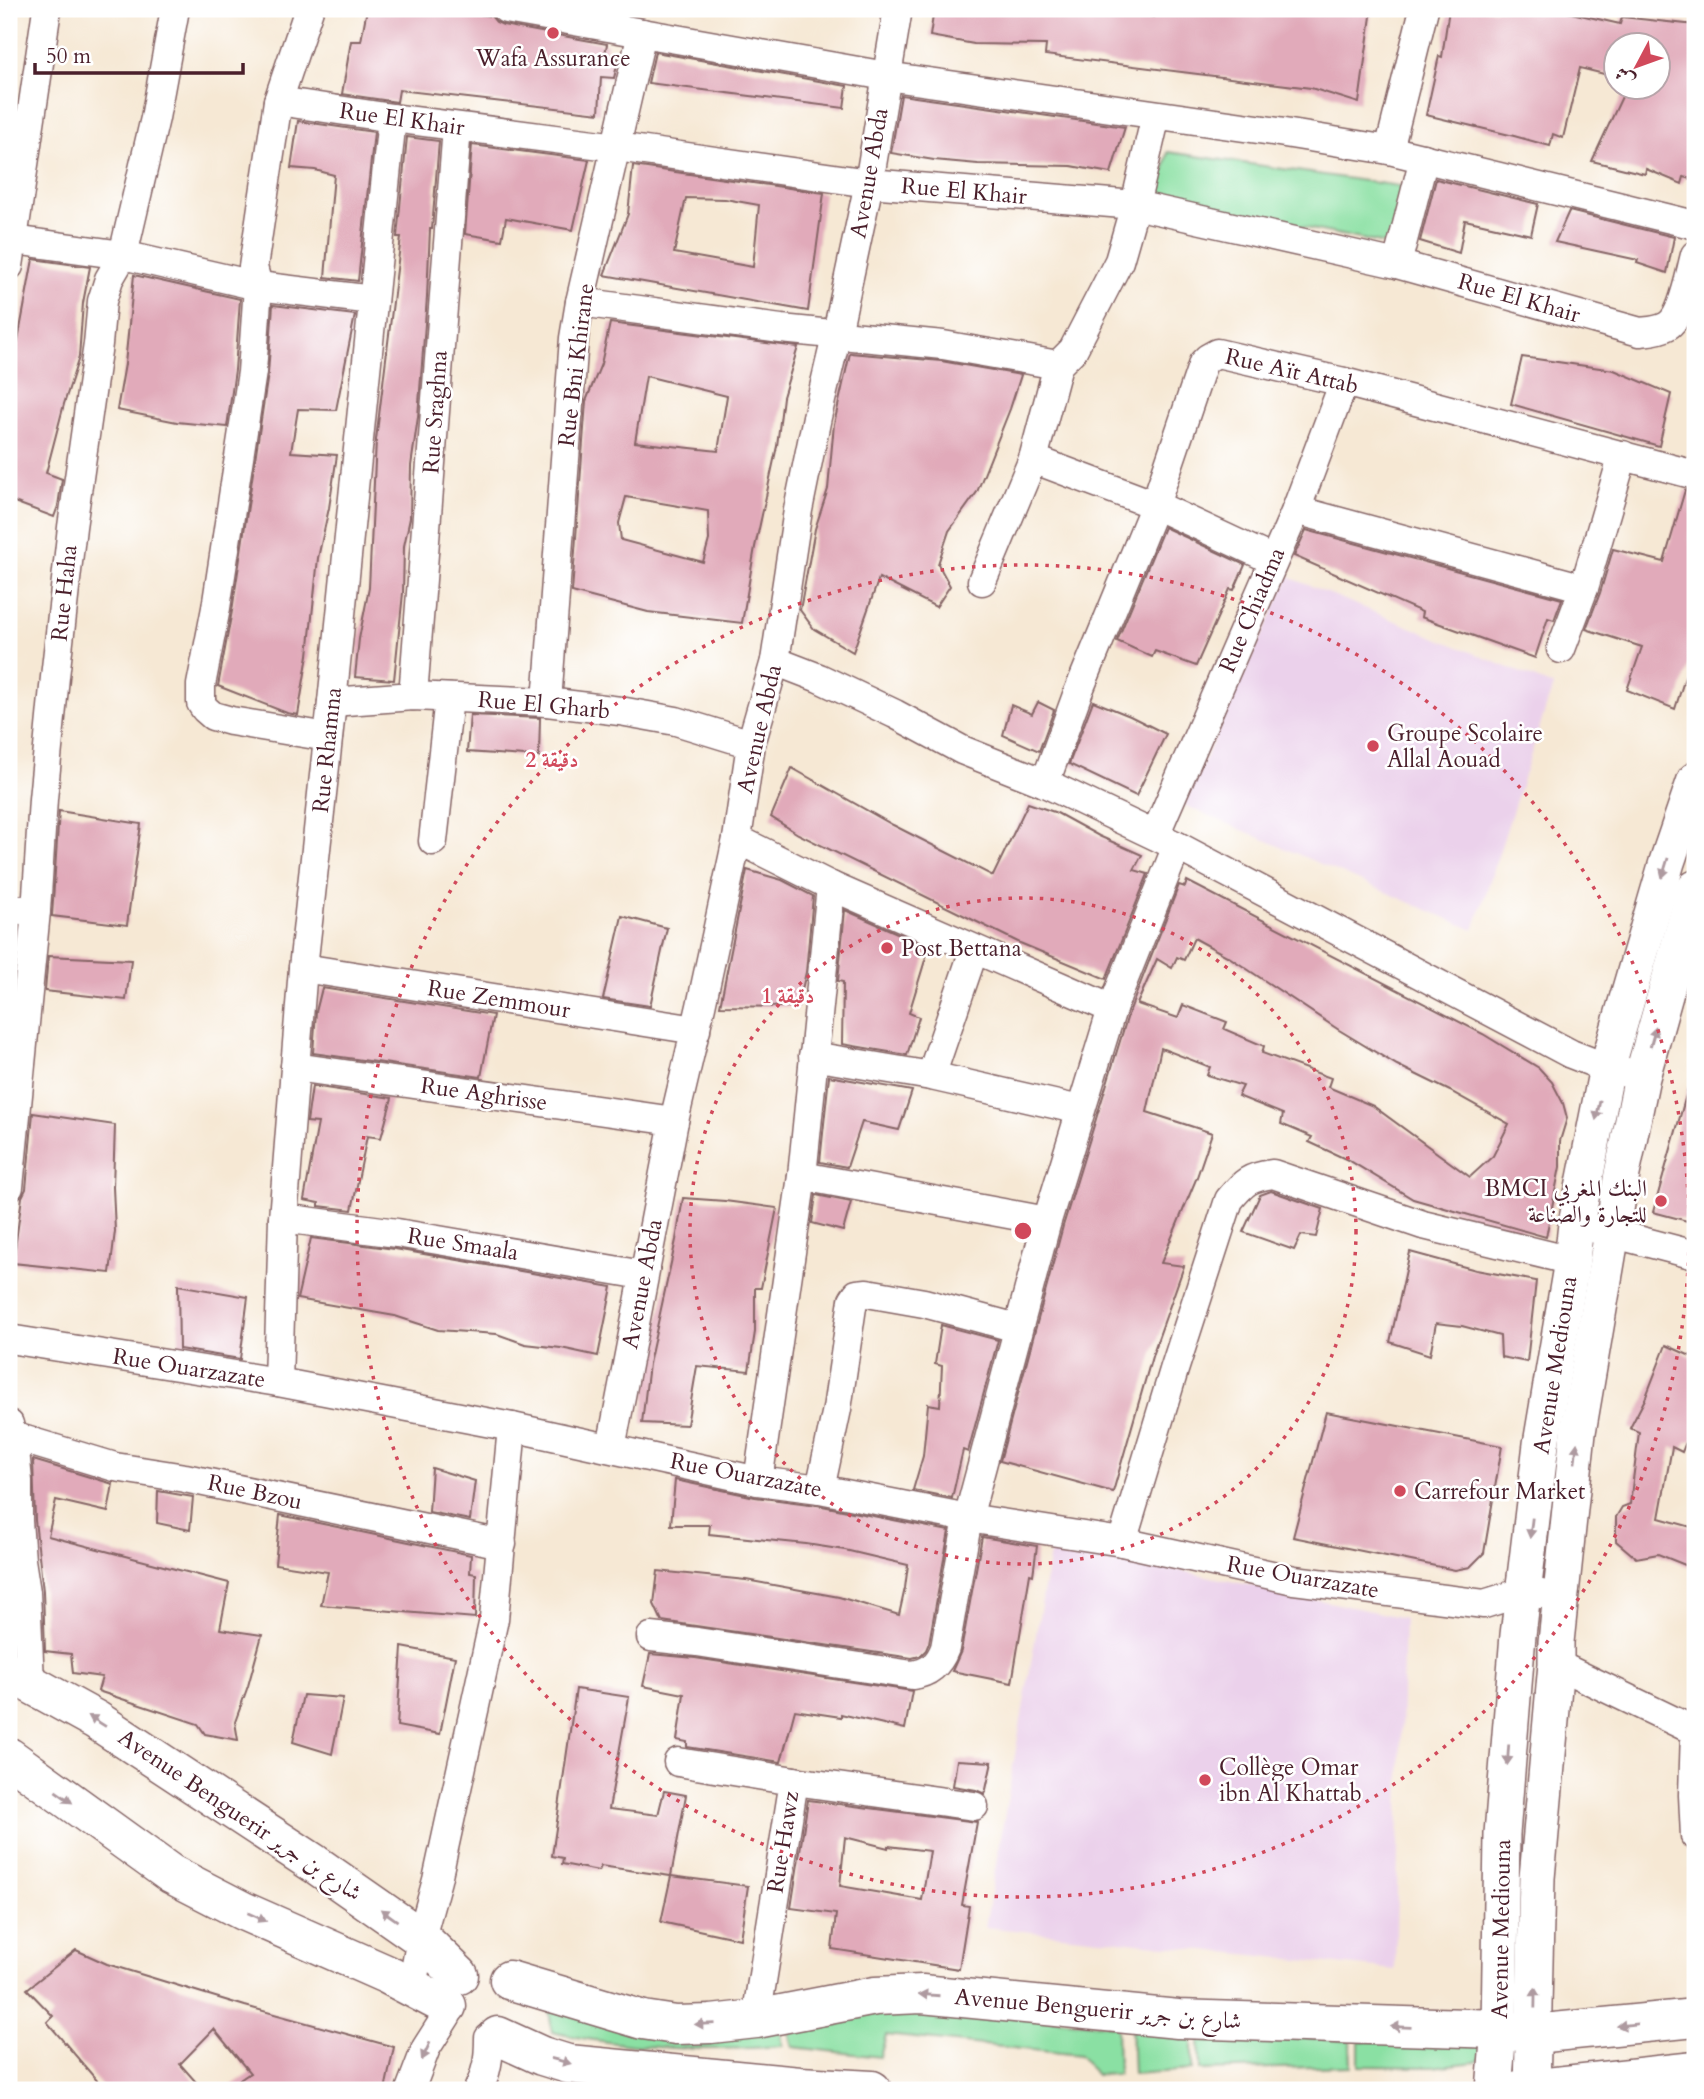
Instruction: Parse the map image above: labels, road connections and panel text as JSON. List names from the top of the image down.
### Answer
{
  "streets": {
    "main road": ["Avenue Benguerir شارع بن جرير"],
    "street": [
      "Rue El Khair",
      "Avenue Abda",
      "Rue Bni Khirane",
      "Rue Aït Attab",
      "Rue Sraghna",
      "Rue Haha",
      "Rue Chiadma",
      "Rue El Gharb",
      "Rue Rhamna",
      "Rue Zemmour",
      "Rue Aghrisse",
      "Rue Smaala",
      "Avenue Mediouna",
      "Rue Ouarzazate",
      "Rue Bzou",
      "Rue Hawz"
    ]
  },
  "crossings": [
    ["Rue El Khair", "Avenue Abda"],
    ["Rue El Khair", "Rue Bni Khirane"],
    ["Rue El Khair", "Rue Sraghna"],
    ["Rue El Khair", "Rue Rhamna"],
    ["Avenue Abda", "Rue El Gharb"],
    ["Avenue Abda", "Rue Zemmour"],
    ["Avenue Abda", "Rue Aghrisse"],
    ["Avenue Abda", "Rue Smaala"],
    ["Avenue Abda", "Rue Ouarzazate"],
    ["Rue Bni Khirane", "Rue El Gharb"],
    ["Rue Aït Attab", "Rue Chiadma"],
    ["Rue Sraghna", "Rue El Gharb"],
    ["Rue Chiadma", "Rue Ouarzazate"],
    ["Rue El Gharb", "Rue Rhamna"],
    ["Rue Rhamna", "Rue Zemmour"],
    ["Rue Rhamna", "Rue Aghrisse"],
    ["Rue Rhamna", "Rue Smaala"],
    ["Rue Rhamna", "Rue Ouarzazate"],
    ["Avenue Mediouna", "Rue Ouarzazate"],
    ["Avenue Mediouna", "Avenue Benguerir شارع بن جرير"],
    ["Avenue Benguerir شارع بن جرير", "Rue Hawz"]
  ],
  "places": [
    "Wafa Assurance",
    "Groupe Scolaire Allal Aouad",
    "Post Bettana",
    "BMCI البنك المغربي للتجارة والصناعة",
    "Carrefour Market",
    "Collège Omar ibn Al Khattab"
  ],
  "scale_bar": "50 m",
  "north": "bottom left",
  "rings": ["2 دقيقة", "1 دقيقة"]
}
